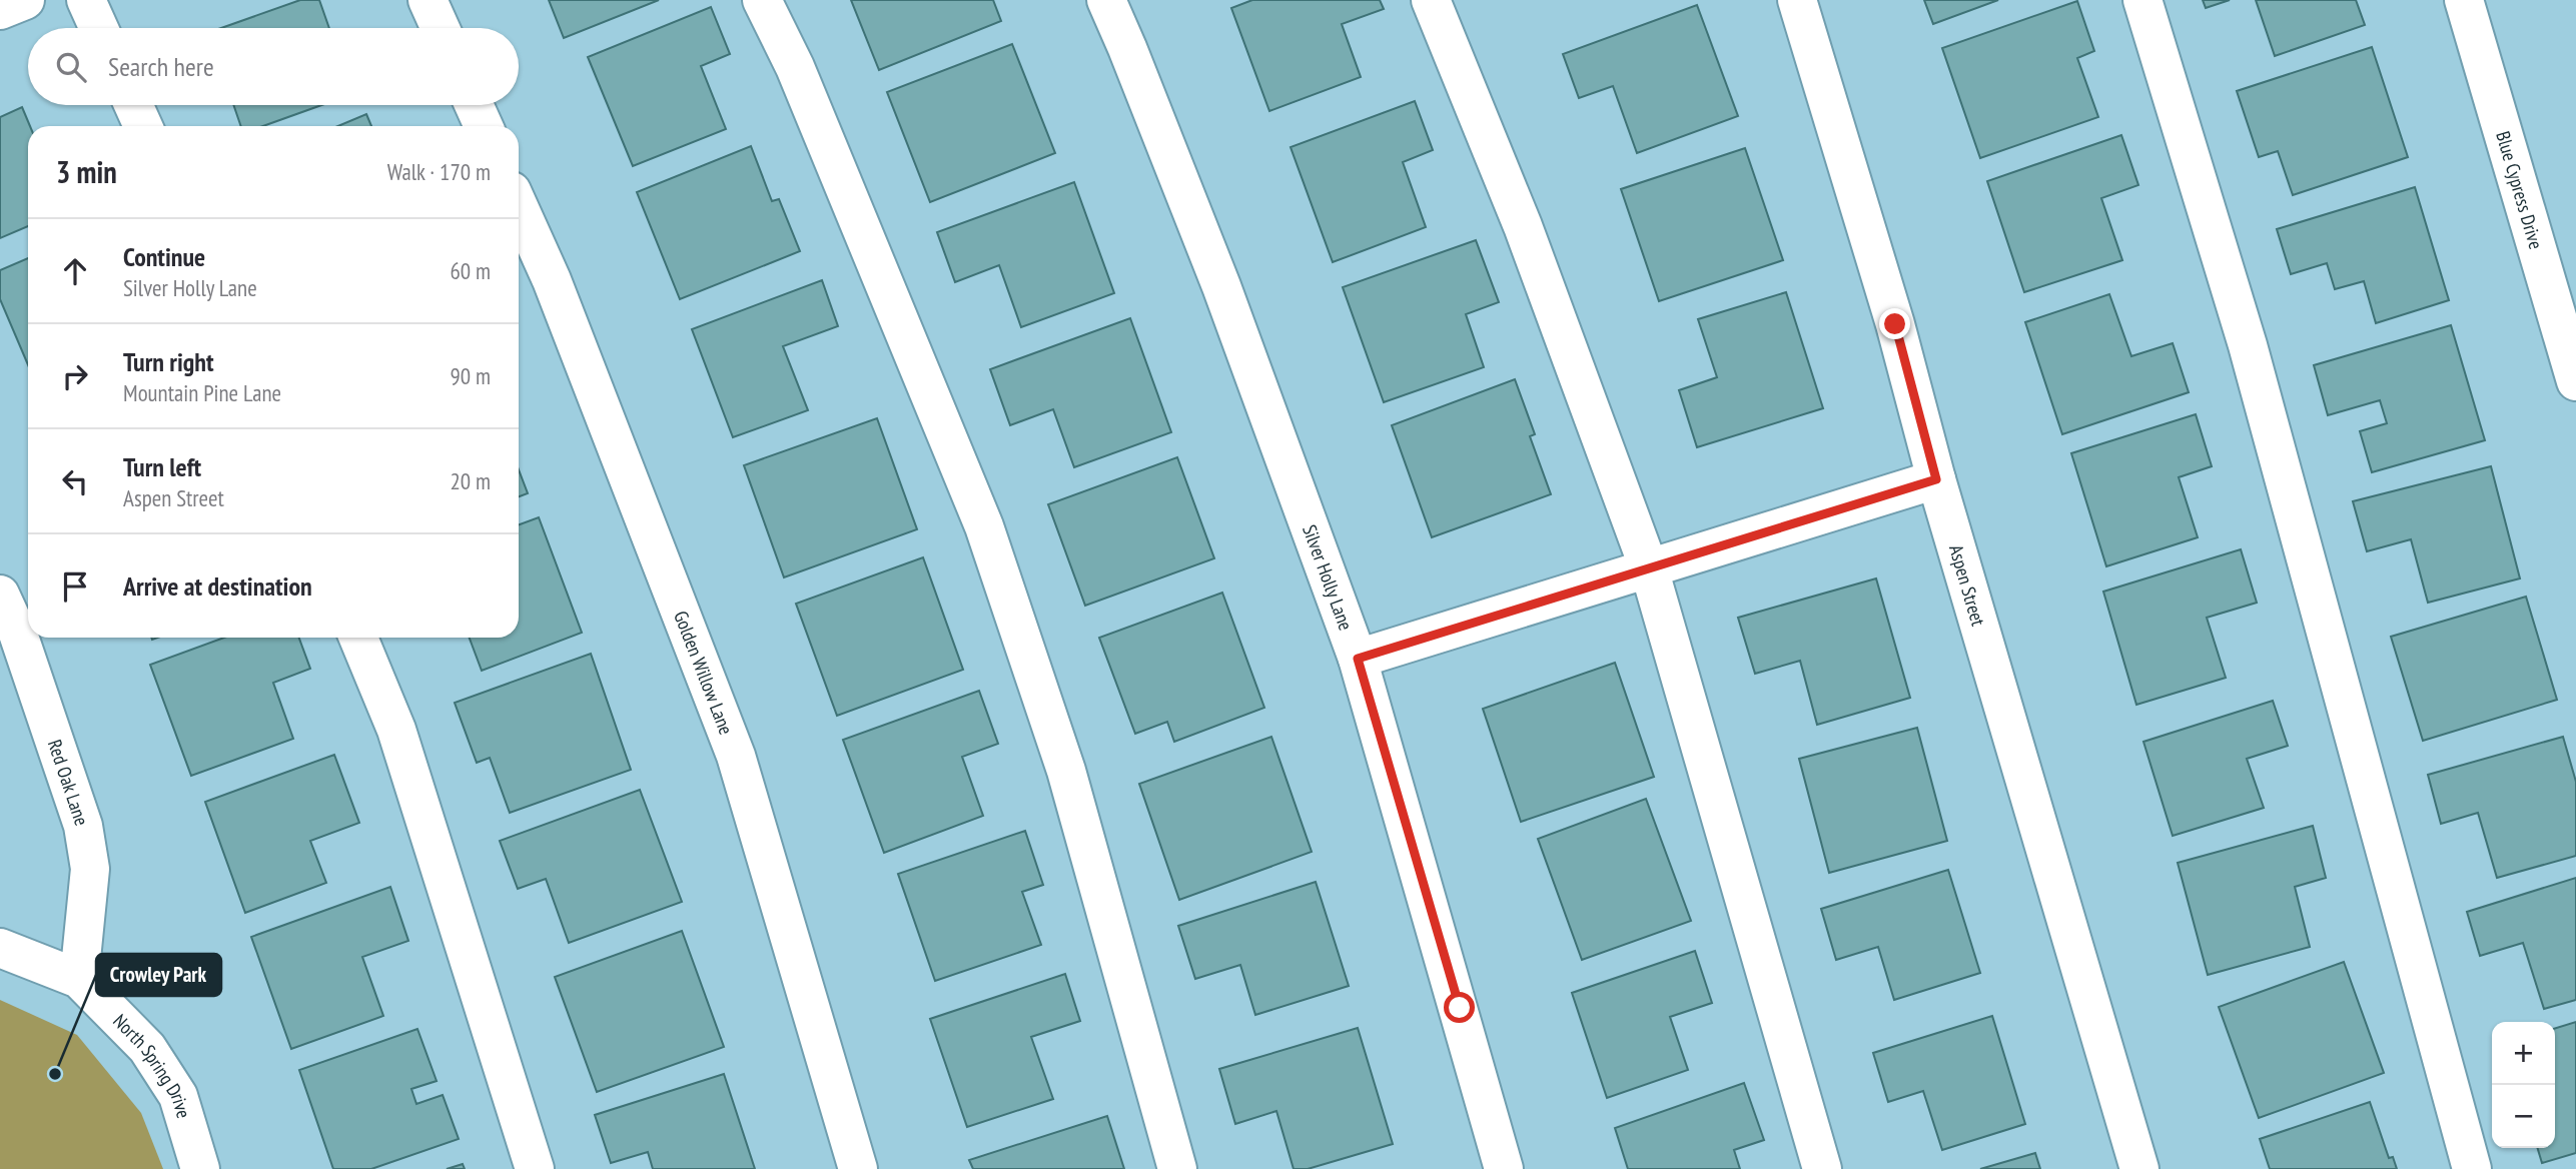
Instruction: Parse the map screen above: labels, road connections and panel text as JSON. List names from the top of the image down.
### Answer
{
  "streets": {
    "street": [
      "Blue Cypress Drive",
      "Silver Holly Lane",
      "Aspen Street",
      "Golden Willow Lane",
      "Red Oak Lane",
      "North Spring Drive"
    ]
  },
  "crossings": [
    ["Red Oak Lane", "North Spring Drive"]
  ],
  "places": ["Crowley Park"],
  "page": {
    "search": "Search here",
    "heading": ["3 min", "Walk · 170 m"],
    "list": [
      ["Continue", "Silver Holly Lane", "60 m"],
      ["Turn right", "Mountain Pine Lane", "90 m"],
      ["Turn left", "Aspen Street", "20 m"],
      "Arrive at destination"
    ],
    "map_buttons": ["+", "−"]
  }
}
